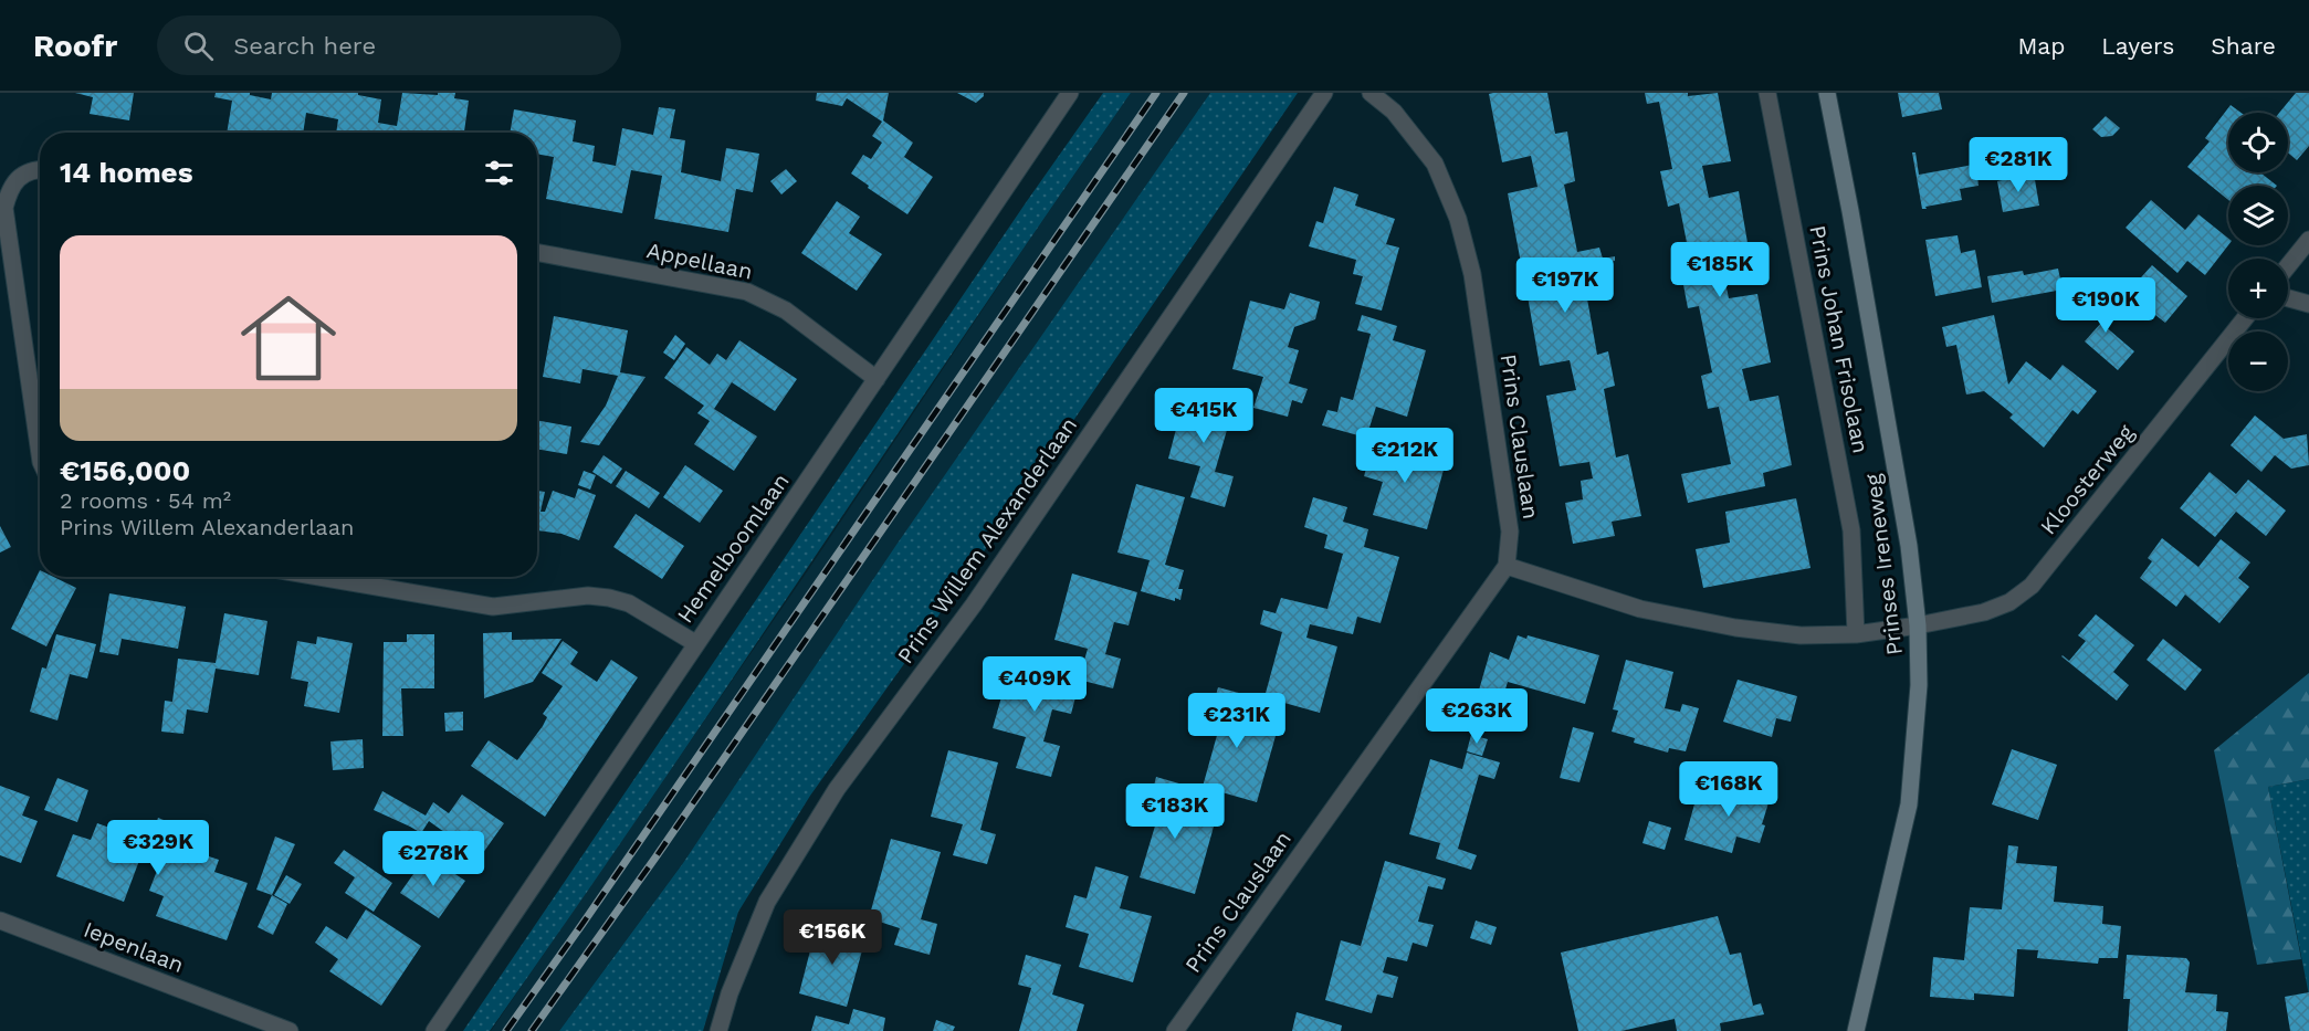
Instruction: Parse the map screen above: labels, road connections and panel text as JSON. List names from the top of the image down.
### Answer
{
  "streets": {
    "main road": ["Prinses Ireneweg"],
    "street": [
      "Appellaan",
      "Prins Johan Frisolaan",
      "Prins Clauslaan",
      "Kloosterweg",
      "Prins Willem Alexanderlaan",
      "Hemelboomlaan",
      "Iepenlaan"
    ]
  },
  "crossings": [
    ["Appellaan", "Hemelboomlaan"],
    ["Prins Johan Frisolaan", "Kloosterweg"],
    ["Prins Clauslaan", "Kloosterweg"],
    ["Kloosterweg", "Prinses Ireneweg"]
  ],
  "page": {
    "header": "Roofr",
    "search": "Search here",
    "nav": ["Map", "Layers", "Share"],
    "map_buttons": ["+", "−"],
    "heading": "14 homes",
    "price": [
      "€281K",
      "€185K",
      "€197K",
      "€190K",
      "€415K",
      "€212K",
      "€409K",
      "€263K",
      "€231K",
      "€168K",
      "€183K",
      "€329K",
      "€278K",
      "€156K"
    ],
    "list": [
      {
        "name": "€156,000",
        "note": "2 rooms · 54 m² · Prins Willem Alexanderlaan"
      }
    ]
  }
}
